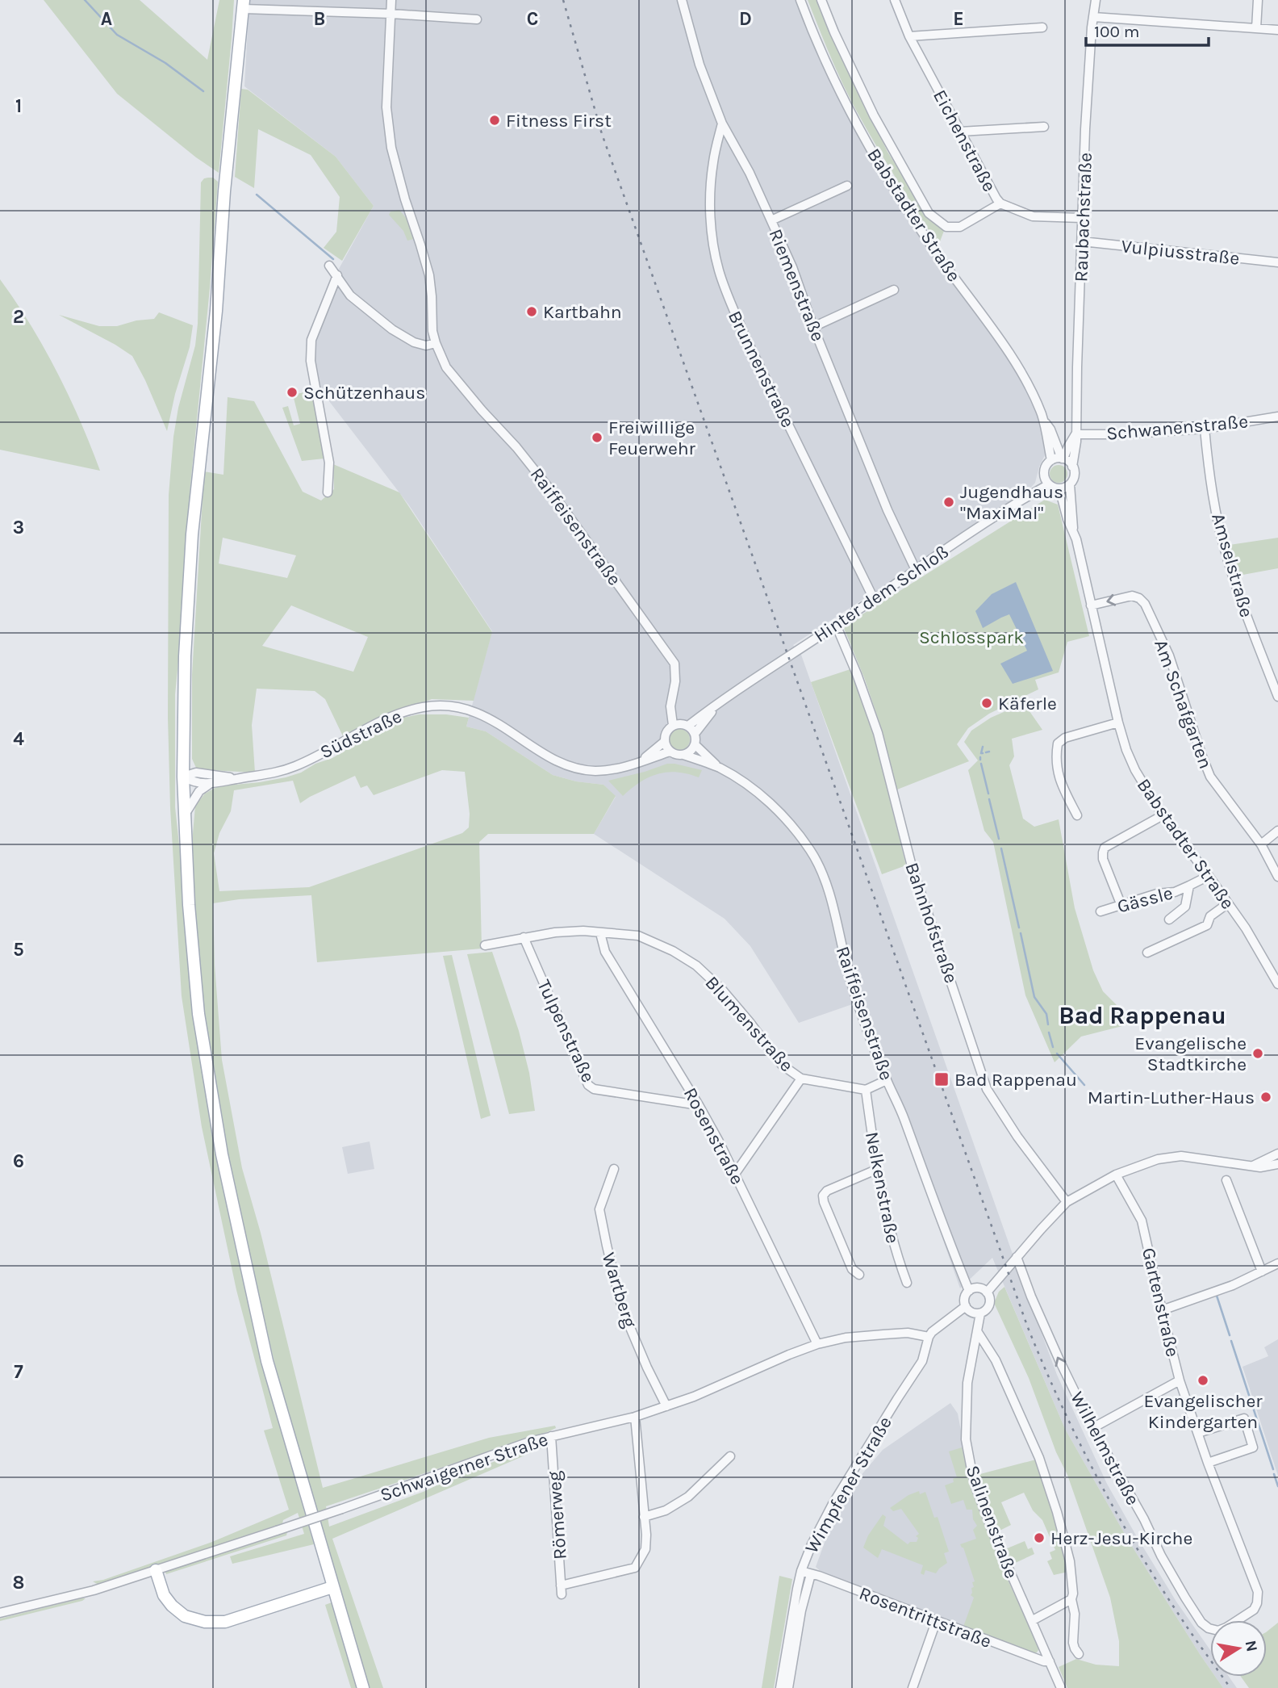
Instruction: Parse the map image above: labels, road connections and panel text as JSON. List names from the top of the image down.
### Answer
{
  "streets": {
    "street": [
      "Eichenstraße",
      "Babstadter Straße",
      "Raubachstraße",
      "Vulpiusstraße",
      "Riemenstraße",
      "Brunnenstraße",
      "Schwanenstraße",
      "Raiffeisenstraße",
      "Amselstraße",
      "Hinter dem Schloß",
      "Am Schafgarten",
      "Südstraße",
      "Gässle",
      "Bahnhofstraße",
      "Blumenstraße",
      "Tulpenstraße",
      "Rosenstraße",
      "Nelkenstraße",
      "Wartberg",
      "Gartenstraße",
      "Wilhelmstraße",
      "Schwaigerner Straße",
      "Wimpfener Straße",
      "Römerweg",
      "Salinenstraße",
      "Rosentrittstraße"
    ]
  },
  "crossings": [
    ["Eichenstraße", "Raubachstraße"],
    ["Babstadter Straße", "Raubachstraße"],
    ["Babstadter Straße", "Hinter dem Schloß"],
    ["Babstadter Straße", "Am Schafgarten"],
    ["Babstadter Straße", "Gässle"],
    ["Raubachstraße", "Vulpiusstraße"],
    ["Raubachstraße", "Schwanenstraße"],
    ["Raubachstraße", "Hinter dem Schloß"],
    ["Riemenstraße", "Brunnenstraße"],
    ["Riemenstraße", "Hinter dem Schloß"],
    ["Brunnenstraße", "Hinter dem Schloß"],
    ["Schwanenstraße", "Amselstraße"],
    ["Raiffeisenstraße", "Hinter dem Schloß"],
    ["Raiffeisenstraße", "Südstraße"],
    ["Raiffeisenstraße", "Salinenstraße"],
    ["Hinter dem Schloß", "Südstraße"],
    ["Hinter dem Schloß", "Bahnhofstraße"],
    ["Blumenstraße", "Tulpenstraße"],
    ["Blumenstraße", "Rosenstraße"],
    ["Blumenstraße", "Nelkenstraße"],
    ["Tulpenstraße", "Rosenstraße"],
    ["Rosenstraße", "Schwaigerner Straße"],
    ["Wartberg", "Schwaigerner Straße"],
    ["Gartenstraße", "Wilhelmstraße"],
    ["Schwaigerner Straße", "Wimpfener Straße"],
    ["Schwaigerner Straße", "Römerweg"],
    ["Wimpfener Straße", "Rosentrittstraße"],
    ["Salinenstraße", "Rosentrittstraße"]
  ],
  "one_way": ["Am Schafgarten"],
  "districts": ["Bad Rappenau"],
  "parks": ["Schlosspark"],
  "places": {
    "other": [
      "Fitness First",
      "Kartbahn",
      "Schützenhaus",
      "Freiwillige Feuerwehr",
      "Jugendhaus \"MaxiMal\"",
      "Käferle",
      "Evangelische Stadtkirche",
      "Martin-Luther-Haus",
      "Evangelischer Kindergarten",
      "Herz-Jesu-Kirche"
    ],
    "transit": ["Bad Rappenau"]
  },
  "scale_bar": "100 m",
  "north": "right",
  "grid": {
    "columns": [
      "A",
      "B",
      "C",
      "D",
      "E"
    ],
    "rows": [
      "1",
      "2",
      "3",
      "4",
      "5",
      "6",
      "7",
      "8"
    ]
  }
}
